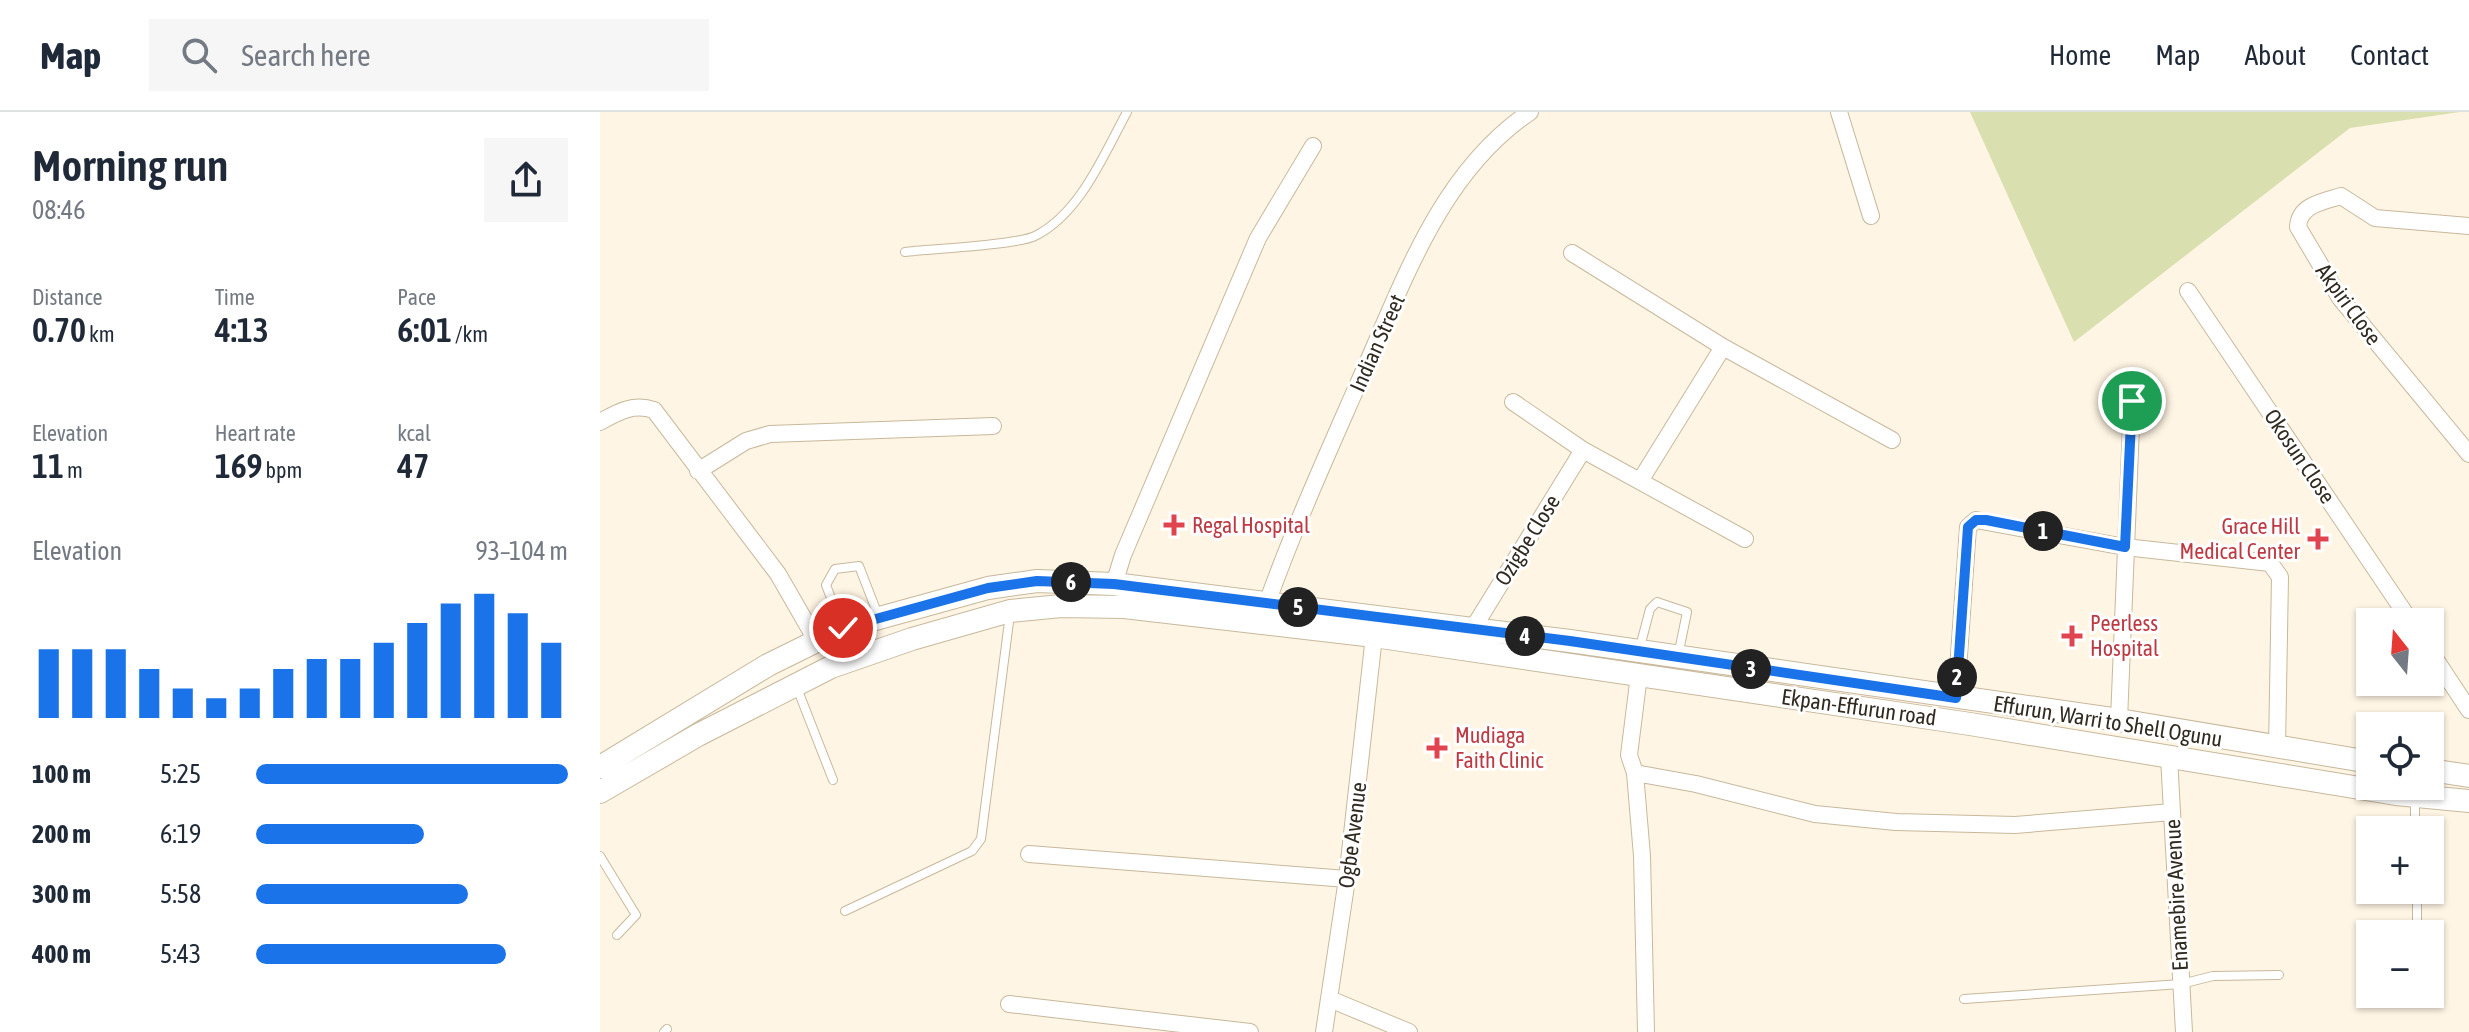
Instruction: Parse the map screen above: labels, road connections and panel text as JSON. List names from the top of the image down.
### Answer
{
  "streets": {
    "main road": ["Ekpan-Effurun road", "Effurun, Warri to Shell Ogunu"],
    "street": [
      "Akpiri Close",
      "Indian Street",
      "Okosun Close",
      "Ozigbe Close",
      "Ogbe Avenue",
      "Enamebire Avenue"
    ]
  },
  "crossings": [
    ["Indian Street", "Effurun, Warri to Shell Ogunu"],
    ["Ozigbe Close", "Effurun, Warri to Shell Ogunu"],
    ["Ekpan-Effurun road", "Ogbe Avenue"],
    ["Ekpan-Effurun road", "Enamebire Avenue"]
  ],
  "places": {
    "health": [
      "Regal Hospital",
      "Grace Hill Medical Center",
      "Peerless Hospital",
      "Mudiaga Faith Clinic"
    ]
  },
  "north": "top",
  "page": {
    "header": "Map",
    "search": "Search here",
    "nav": [
      "Home",
      "Map",
      "About",
      "Contact"
    ],
    "heading": ["Morning run", "08:46"],
    "stats": [
      ["Distance", "0.70 km"],
      ["Time", "4:13"],
      ["Pace", "6:01 /km"],
      ["Elevation", "11 m"],
      ["Heart rate", "169 bpm"],
      ["kcal", "47"]
    ],
    "pins": [
      "1",
      "6",
      "5",
      "4",
      "3",
      "2"
    ],
    "chart": ["Elevation", "93–104 m"],
    "map_buttons": ["+", "−"],
    "list": [
      {
        "name": "100 m",
        "note": "5:25"
      },
      {
        "name": "200 m",
        "note": "6:19"
      },
      {
        "name": "300 m",
        "note": "5:58"
      },
      {
        "name": "400 m",
        "note": "5:43"
      }
    ]
  }
}
